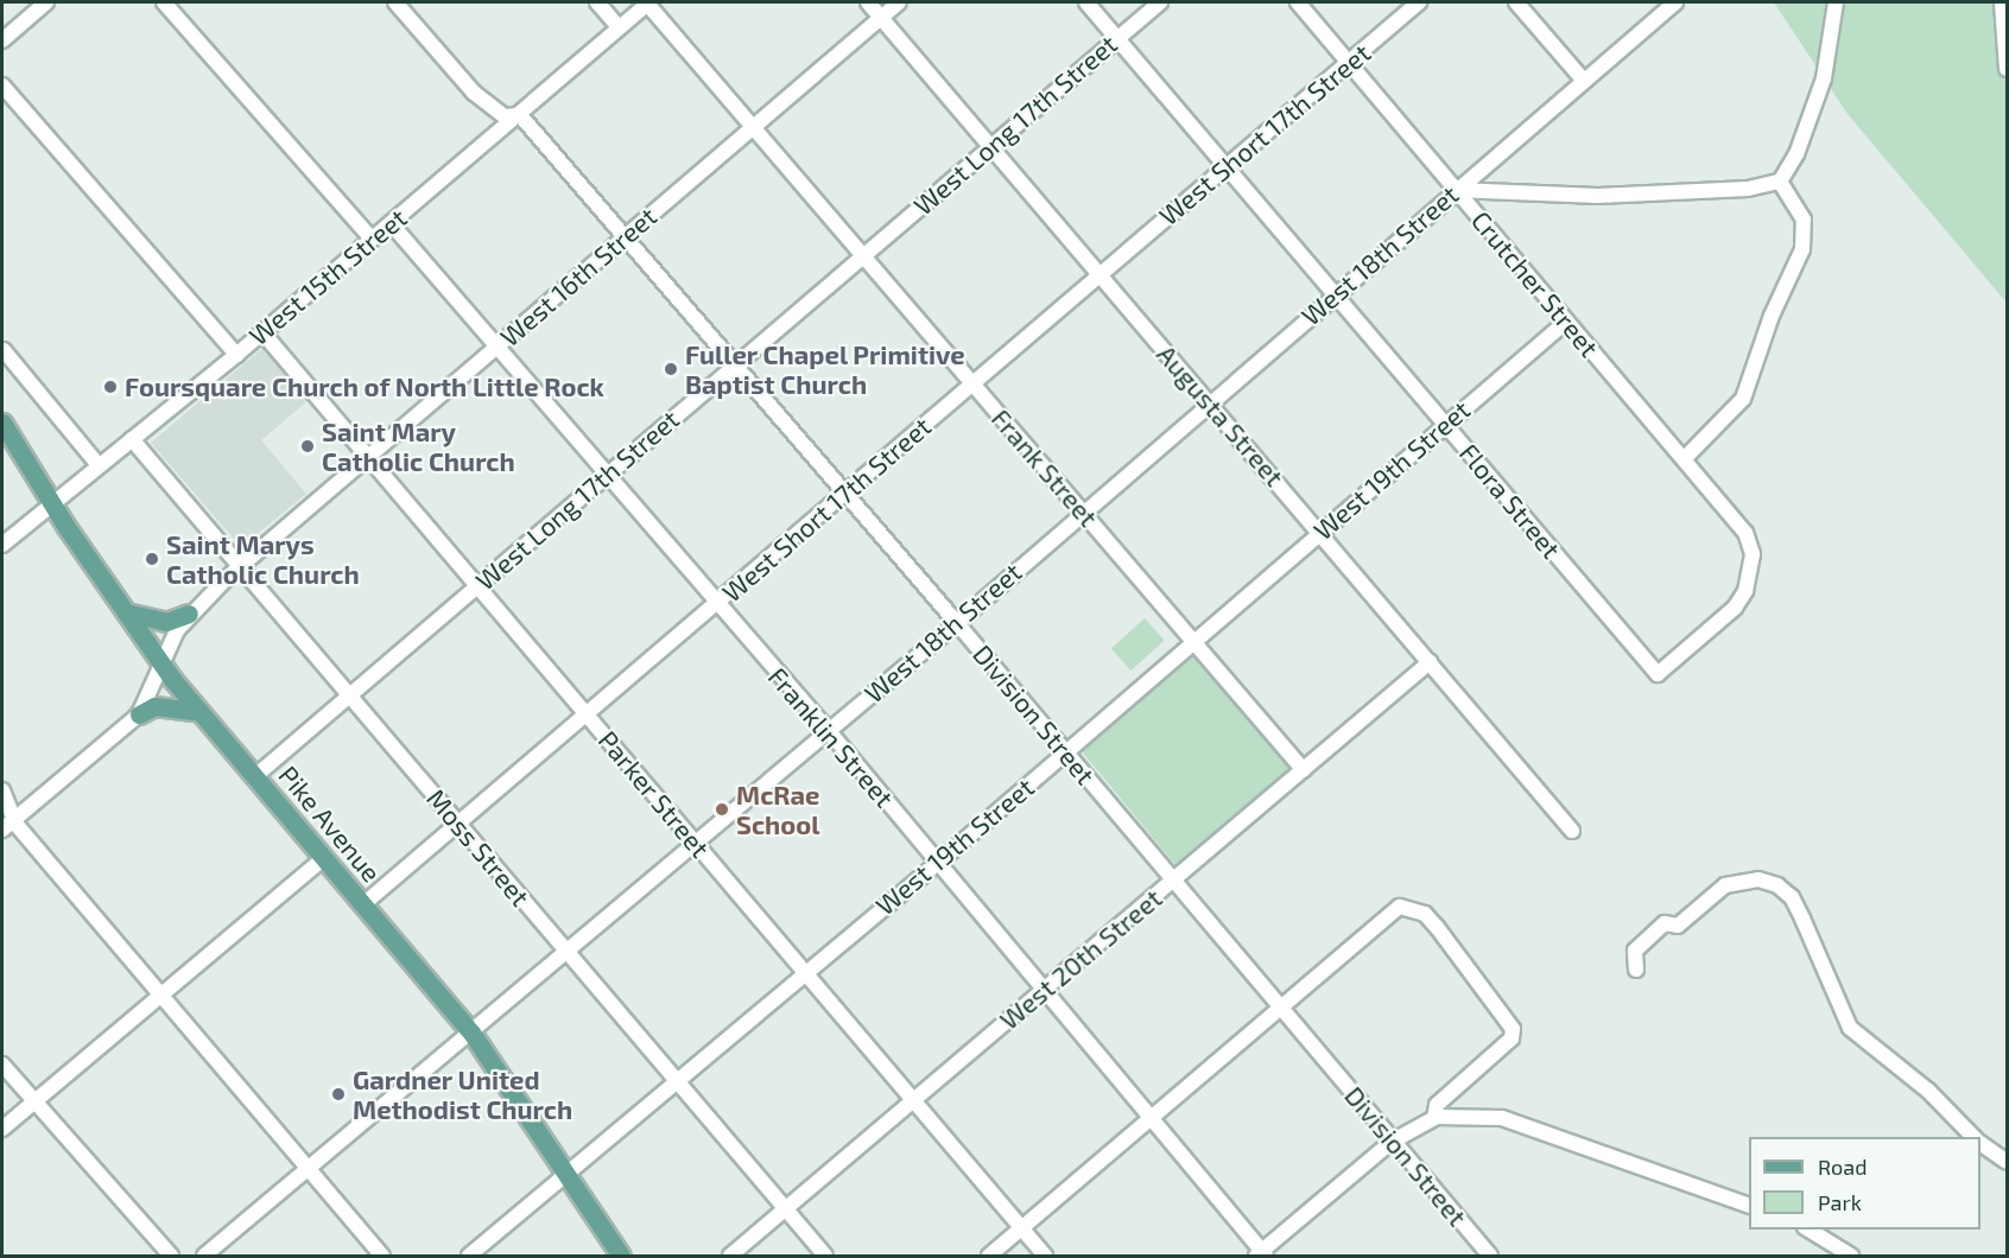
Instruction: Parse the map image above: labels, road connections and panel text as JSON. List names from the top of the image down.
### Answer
{
  "streets": {
    "main road": ["Pike Avenue"],
    "street": [
      "West Long 17th Street",
      "West Short 17th Street",
      "West 18th Street",
      "West 15th Street",
      "West 16th Street",
      "Crutcher Street",
      "Augusta Street",
      "Frank Street",
      "West 19th Street",
      "Flora Street",
      "Division Street",
      "Franklin Street",
      "Parker Street",
      "Moss Street",
      "West 20th Street"
    ]
  },
  "crossings": [
    ["West Long 17th Street", "Augusta Street"],
    ["West Long 17th Street", "Frank Street"],
    ["West Long 17th Street", "Flora Street"],
    ["West Long 17th Street", "Division Street"],
    ["West Long 17th Street", "Franklin Street"],
    ["West Long 17th Street", "Parker Street"],
    ["West Long 17th Street", "Pike Avenue"],
    ["West Long 17th Street", "Moss Street"],
    ["West Short 17th Street", "Crutcher Street"],
    ["West Short 17th Street", "Augusta Street"],
    ["West Short 17th Street", "Frank Street"],
    ["West Short 17th Street", "Flora Street"],
    ["West Short 17th Street", "Division Street"],
    ["West Short 17th Street", "Franklin Street"],
    ["West Short 17th Street", "Parker Street"],
    ["West Short 17th Street", "Pike Avenue"],
    ["West Short 17th Street", "Moss Street"],
    ["West 18th Street", "Crutcher Street"],
    ["West 18th Street", "Augusta Street"],
    ["West 18th Street", "Frank Street"],
    ["West 18th Street", "Flora Street"],
    ["West 18th Street", "Division Street"],
    ["West 18th Street", "Franklin Street"],
    ["West 18th Street", "Parker Street"],
    ["West 18th Street", "Pike Avenue"],
    ["West 18th Street", "Moss Street"],
    ["West 15th Street", "Frank Street"],
    ["West 15th Street", "Division Street"],
    ["West 15th Street", "Franklin Street"],
    ["West 15th Street", "Parker Street"],
    ["West 15th Street", "Pike Avenue"],
    ["West 15th Street", "Moss Street"],
    ["West 16th Street", "Augusta Street"],
    ["West 16th Street", "Frank Street"],
    ["West 16th Street", "Division Street"],
    ["West 16th Street", "Franklin Street"],
    ["West 16th Street", "Parker Street"],
    ["West 16th Street", "Pike Avenue"],
    ["West 16th Street", "Moss Street"],
    ["Crutcher Street", "West 19th Street"],
    ["Crutcher Street", "Flora Street"],
    ["Augusta Street", "West 19th Street"],
    ["Augusta Street", "West 20th Street"],
    ["Frank Street", "West 19th Street"],
    ["Frank Street", "West 20th Street"],
    ["West 19th Street", "Flora Street"],
    ["West 19th Street", "Division Street"],
    ["West 19th Street", "Franklin Street"],
    ["West 19th Street", "Parker Street"],
    ["West 19th Street", "Pike Avenue"],
    ["West 19th Street", "Moss Street"],
    ["Division Street", "West 20th Street"],
    ["Franklin Street", "West 20th Street"],
    ["Parker Street", "West 20th Street"],
    ["Moss Street", "West 20th Street"]
  ],
  "places": [
    "Fuller Chapel Primitive Baptist Church",
    "Foursquare Church of North Little Rock",
    "Saint Mary Catholic Church",
    "Saint Marys Catholic Church",
    "McRae School",
    "Gardner United Methodist Church"
  ],
  "legend": ["Road", "Park"]
}
